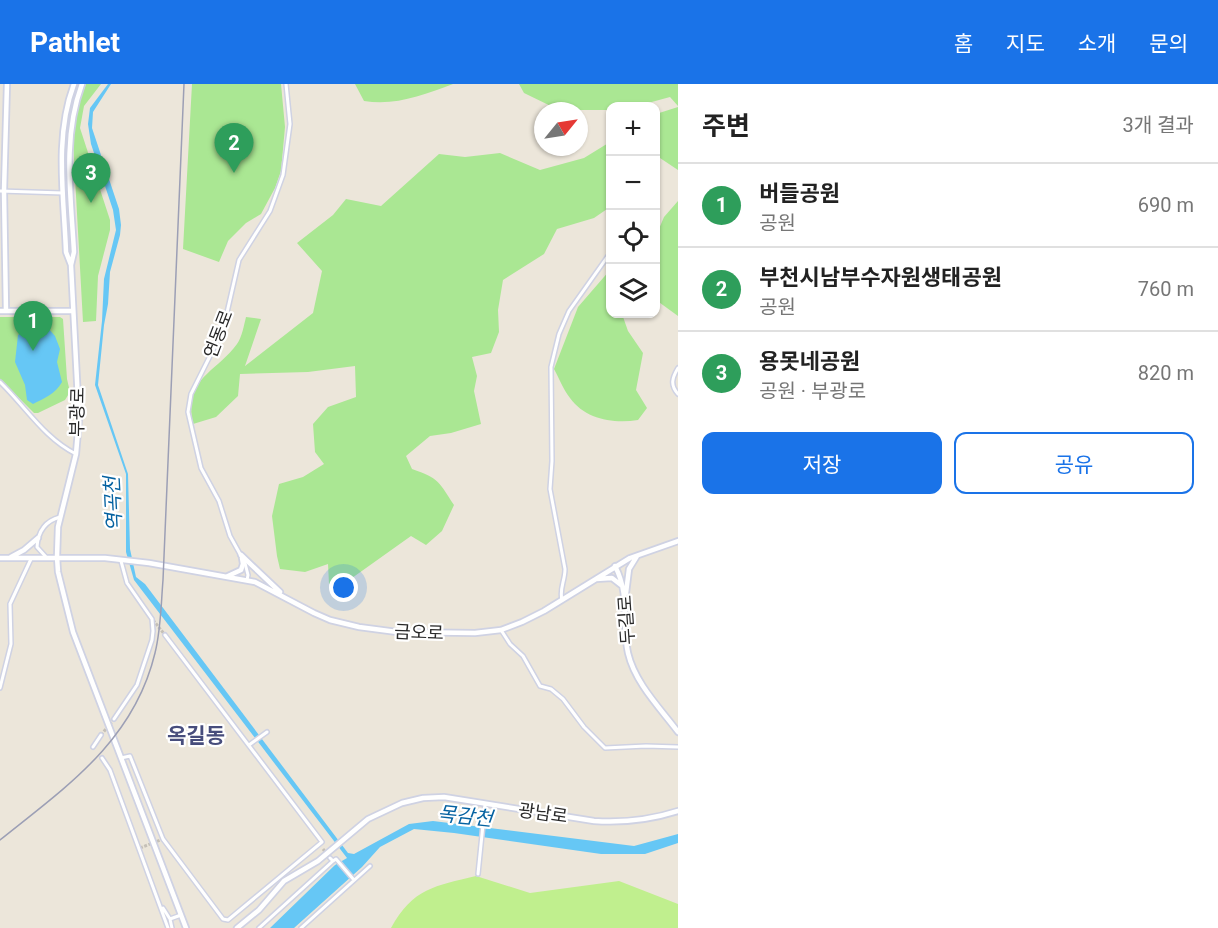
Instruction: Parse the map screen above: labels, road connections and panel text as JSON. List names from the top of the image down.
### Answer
{
  "streets": {
    "main road": [
      "부광로",
      "두길로",
      "금오로",
      "광남로"
    ],
    "street": ["연동로"]
  },
  "crossings": [
    ["연동로", "금오로"],
    ["두길로", "금오로"]
  ],
  "districts": ["옥길동"],
  "water": ["역곡천", "목감천"],
  "north": "top right",
  "page": {
    "header": "Pathlet",
    "nav": [
      "홈",
      "지도",
      "소개",
      "문의"
    ],
    "heading": ["주변", "3개 결과"],
    "map_buttons": ["+", "−"],
    "pins": ["2", "3", "1"],
    "list": [
      {
        "mark": "1",
        "name": "버들공원",
        "note": "공원",
        "value": "690 m"
      },
      {
        "mark": "2",
        "name": "부천시남부수자원생태공원",
        "note": "공원",
        "value": "760 m"
      },
      {
        "mark": "3",
        "name": "용못네공원",
        "note": "공원 · 부광로",
        "value": "820 m"
      }
    ],
    "buttons": ["저장", "공유"]
  }
}
